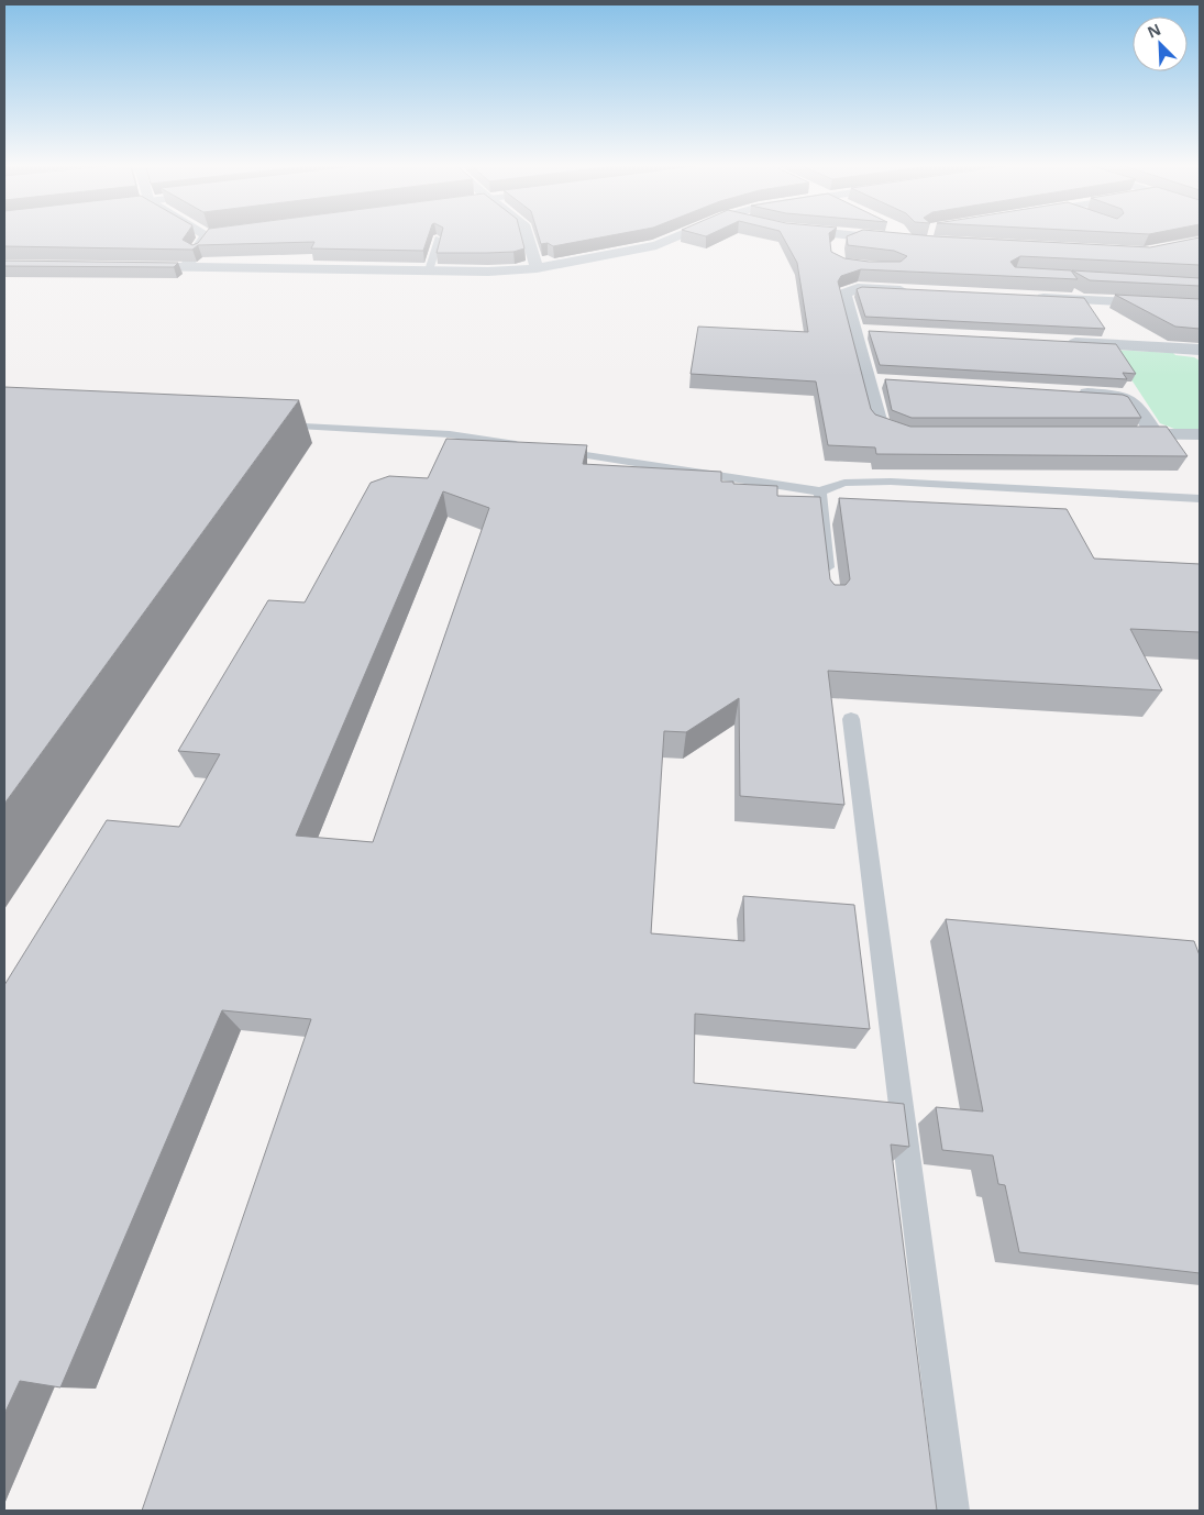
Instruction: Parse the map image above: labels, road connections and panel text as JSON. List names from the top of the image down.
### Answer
{
  "north": "top left"
}
